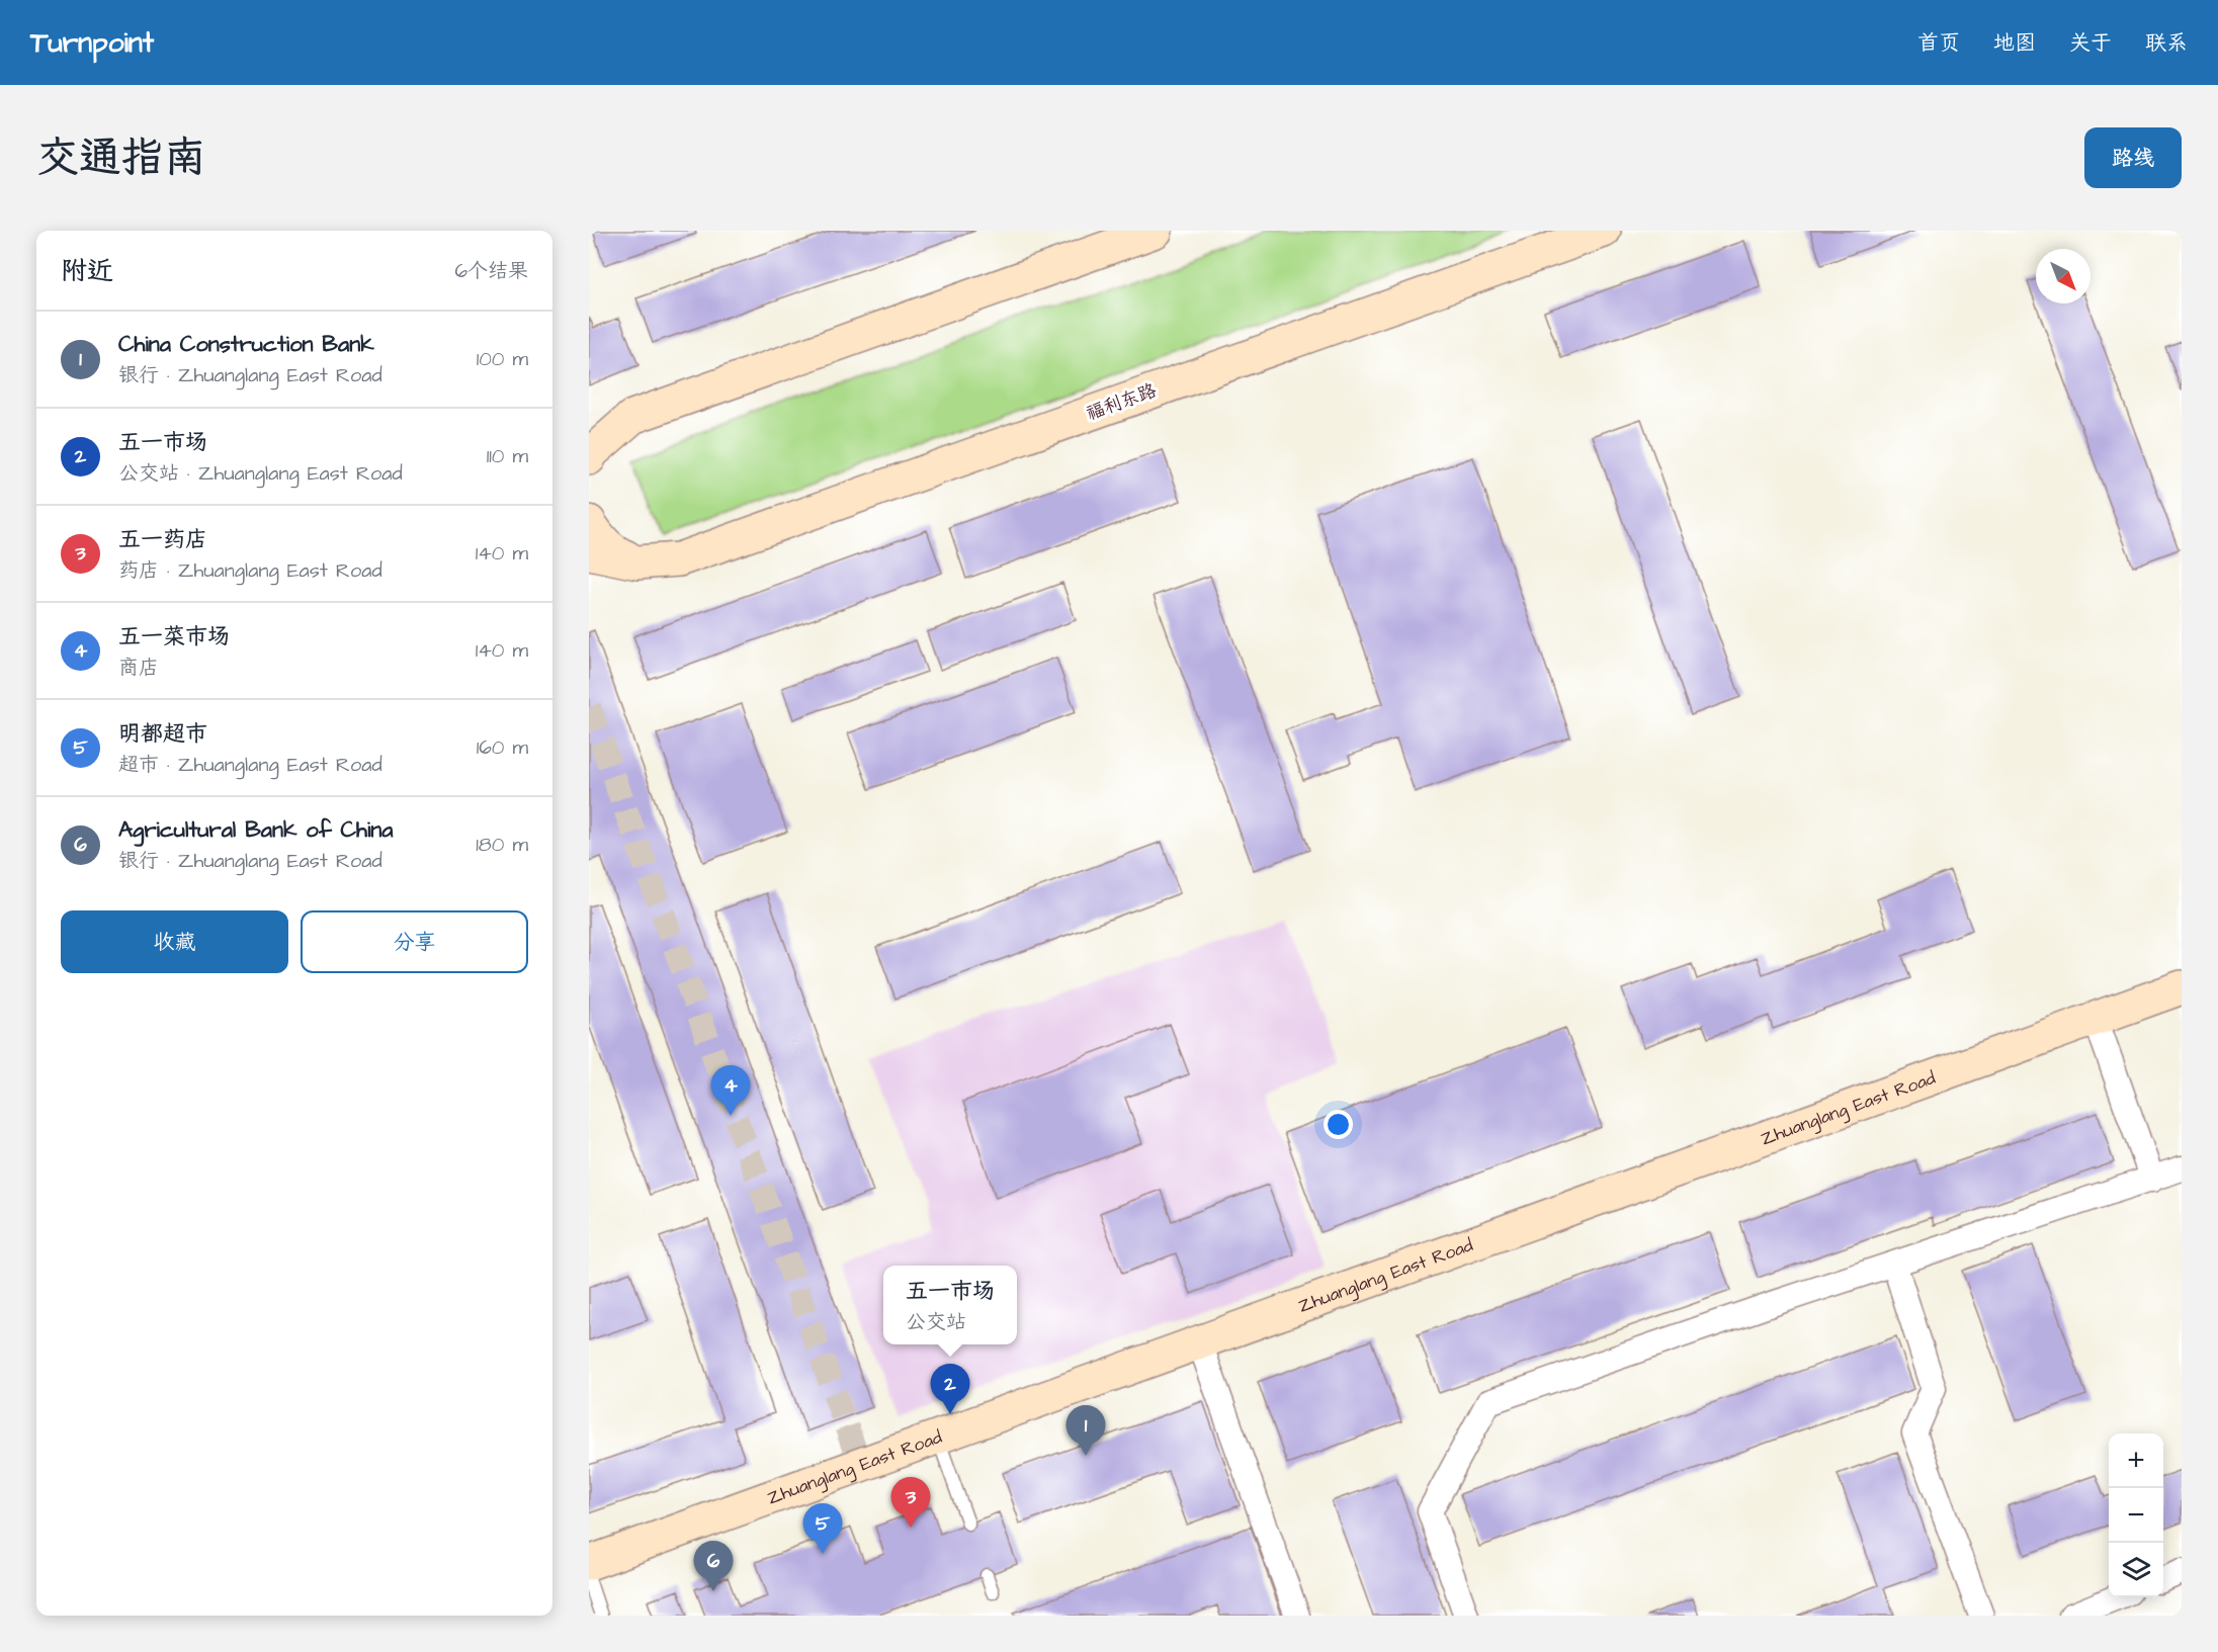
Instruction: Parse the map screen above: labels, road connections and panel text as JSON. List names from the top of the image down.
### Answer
{
  "streets": {
    "main road": ["福利东路", "Zhuanglang East Road"]
  },
  "north": "bottom right",
  "page": {
    "header": "Turnpoint",
    "nav": [
      "首页",
      "地图",
      "关于",
      "联系"
    ],
    "title": "交通指南",
    "buttons": [
      "路线",
      ["收藏", "分享"]
    ],
    "heading": ["附近", "6个结果"],
    "list": [
      {
        "mark": "1",
        "name": "China Construction Bank",
        "note": "银行 · Zhuanglang East Road",
        "value": "100 m"
      },
      {
        "mark": "2",
        "name": "五一市场",
        "note": "公交站 · Zhuanglang East Road",
        "value": "110 m"
      },
      {
        "mark": "3",
        "name": "五一药店",
        "note": "药店 · Zhuanglang East Road",
        "value": "140 m"
      },
      {
        "mark": "4",
        "name": "五一菜市场",
        "note": "商店",
        "value": "140 m"
      },
      {
        "mark": "5",
        "name": "明都超市",
        "note": "超市 · Zhuanglang East Road",
        "value": "160 m"
      },
      {
        "mark": "6",
        "name": "Agricultural Bank of China",
        "note": "银行 · Zhuanglang East Road",
        "value": "180 m"
      }
    ],
    "pins": [
      "4",
      "2",
      "1",
      "3",
      "5",
      "6"
    ],
    "popup": ["五一市场", "公交站"],
    "map_buttons": ["+", "−"]
  }
}
